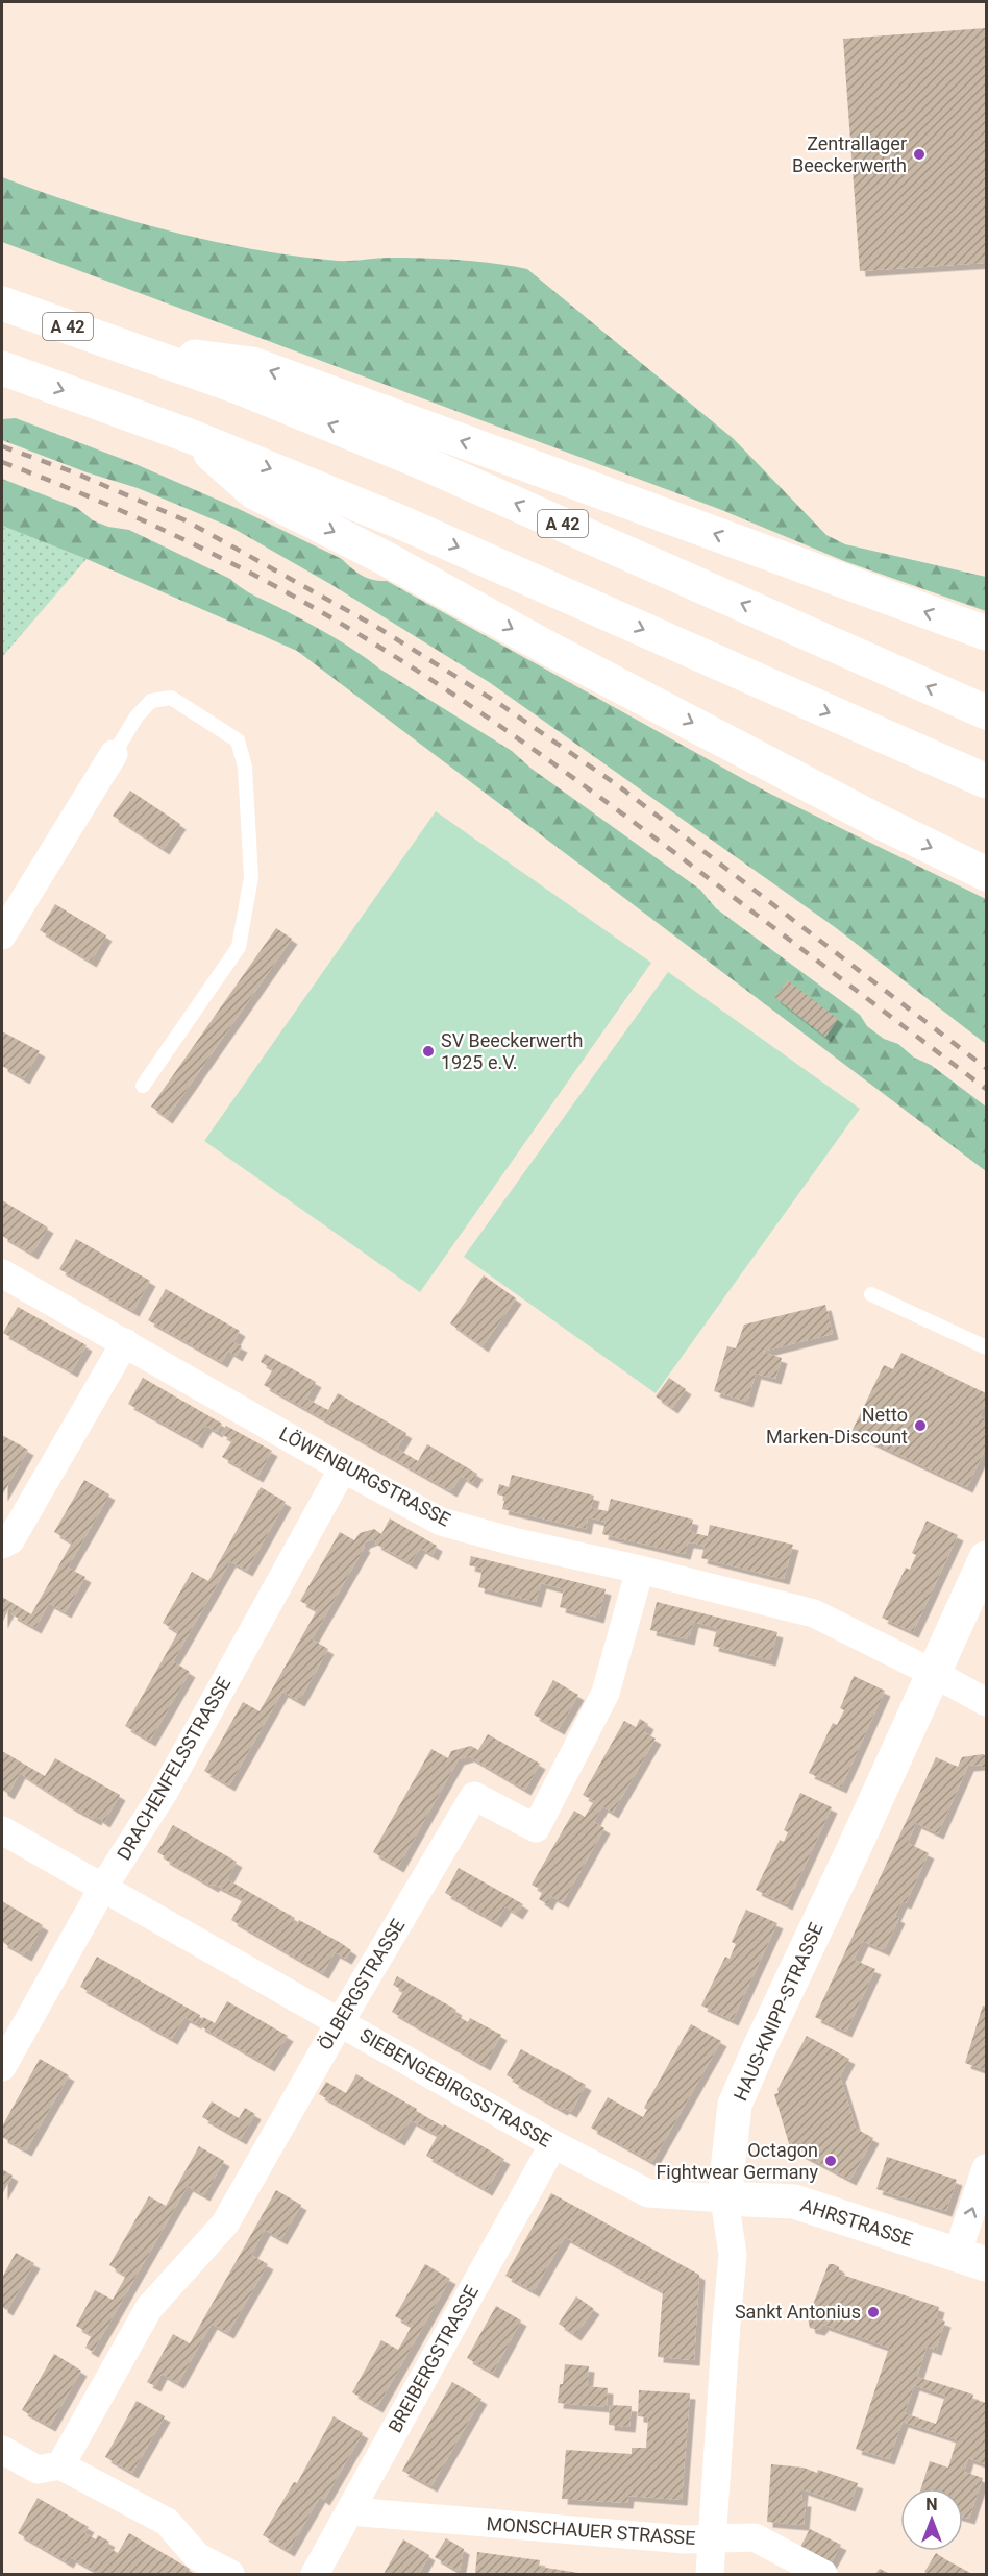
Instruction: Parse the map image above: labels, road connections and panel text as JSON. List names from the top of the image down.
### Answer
{
  "streets": {
    "main road": ["A 42", "HAUS-KNIPP-STRASSE", "AHRSTRASSE"],
    "street": [
      "LÖWENBURGSTRASSE",
      "DRACHENFELSSTRASSE",
      "ÖLBERGSTRASSE",
      "SIEBENGEBIRGSSTRASSE",
      "BREIBERGSTRASSE",
      "MONSCHAUER STRASSE"
    ]
  },
  "crossings": [
    ["LÖWENBURGSTRASSE", "DRACHENFELSSTRASSE"],
    ["LÖWENBURGSTRASSE", "ÖLBERGSTRASSE"],
    ["LÖWENBURGSTRASSE", "HAUS-KNIPP-STRASSE"],
    ["DRACHENFELSSTRASSE", "SIEBENGEBIRGSSTRASSE"],
    ["ÖLBERGSTRASSE", "SIEBENGEBIRGSSTRASSE"],
    ["HAUS-KNIPP-STRASSE", "SIEBENGEBIRGSSTRASSE"],
    ["HAUS-KNIPP-STRASSE", "AHRSTRASSE"],
    ["HAUS-KNIPP-STRASSE", "MONSCHAUER STRASSE"],
    ["SIEBENGEBIRGSSTRASSE", "AHRSTRASSE"],
    ["SIEBENGEBIRGSSTRASSE", "BREIBERGSTRASSE"],
    ["BREIBERGSTRASSE", "MONSCHAUER STRASSE"]
  ],
  "places": [
    "Zentrallager Beeckerwerth",
    "SV Beeckerwerth 1925 e.V.",
    "Netto Marken-Discount",
    "Octagon Fightwear Germany",
    "Sankt Antonius"
  ],
  "north": "top"
}
